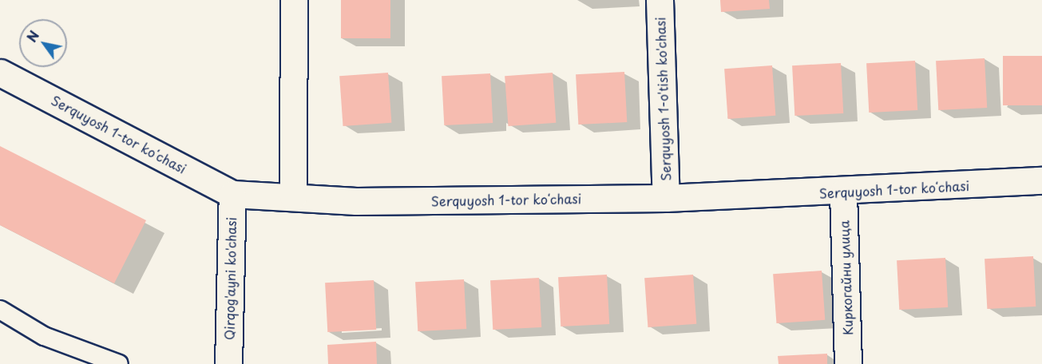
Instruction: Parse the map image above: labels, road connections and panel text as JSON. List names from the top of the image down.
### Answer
{
  "streets": {
    "street": [
      "Serquyosh 1-o'tish ko'chasi",
      "Serquyosh 1-tor koʻchasi",
      "Киркогайни улица",
      "Qirqog'ayni ko'chasi"
    ]
  },
  "crossings": [
    ["Serquyosh 1-o'tish ko'chasi", "Serquyosh 1-tor koʻchasi"],
    ["Serquyosh 1-tor koʻchasi", "Киркогайни улица"],
    ["Serquyosh 1-tor koʻchasi", "Qirqog'ayni ko'chasi"]
  ],
  "north": "top left"
}
